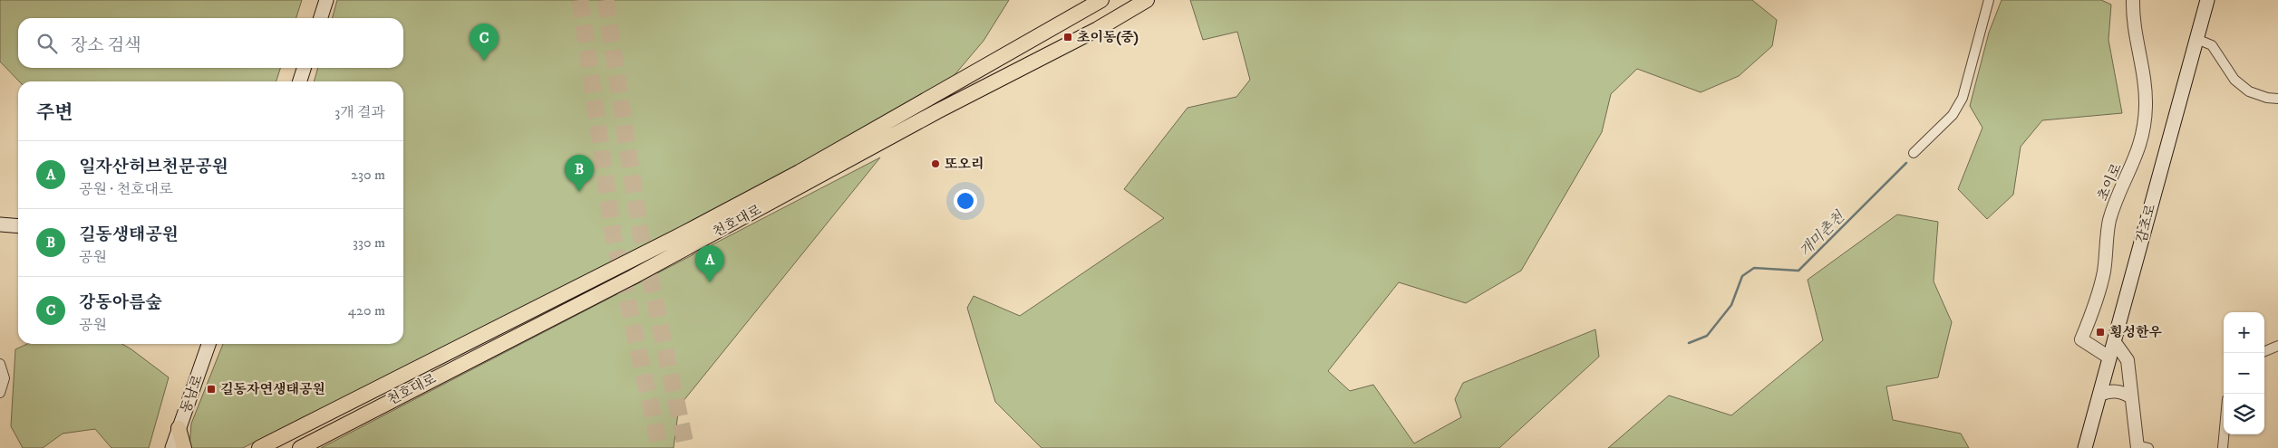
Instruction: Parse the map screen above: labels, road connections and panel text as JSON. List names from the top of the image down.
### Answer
{
  "streets": {
    "main road": ["천호대로", "감초로", "동남로"],
    "street": ["초이로"]
  },
  "crossings": [
    ["초이로", "감초로"]
  ],
  "water": ["개미촌천"],
  "places": {
    "transit": ["초이동(중)", "횡성한우", "길동자연생태공원"],
    "other": ["또오리"]
  },
  "page": {
    "search": "장소 검색",
    "pins": ["C", "B", "A"],
    "heading": ["주변", "3개 결과"],
    "list": [
      {
        "mark": "A",
        "name": "일자산허브천문공원",
        "note": "공원 · 천호대로",
        "value": "230 m"
      },
      {
        "mark": "B",
        "name": "길동생태공원",
        "note": "공원",
        "value": "330 m"
      },
      {
        "mark": "C",
        "name": "강동아름숲",
        "note": "공원",
        "value": "420 m"
      }
    ],
    "map_buttons": ["+", "−"]
  }
}
